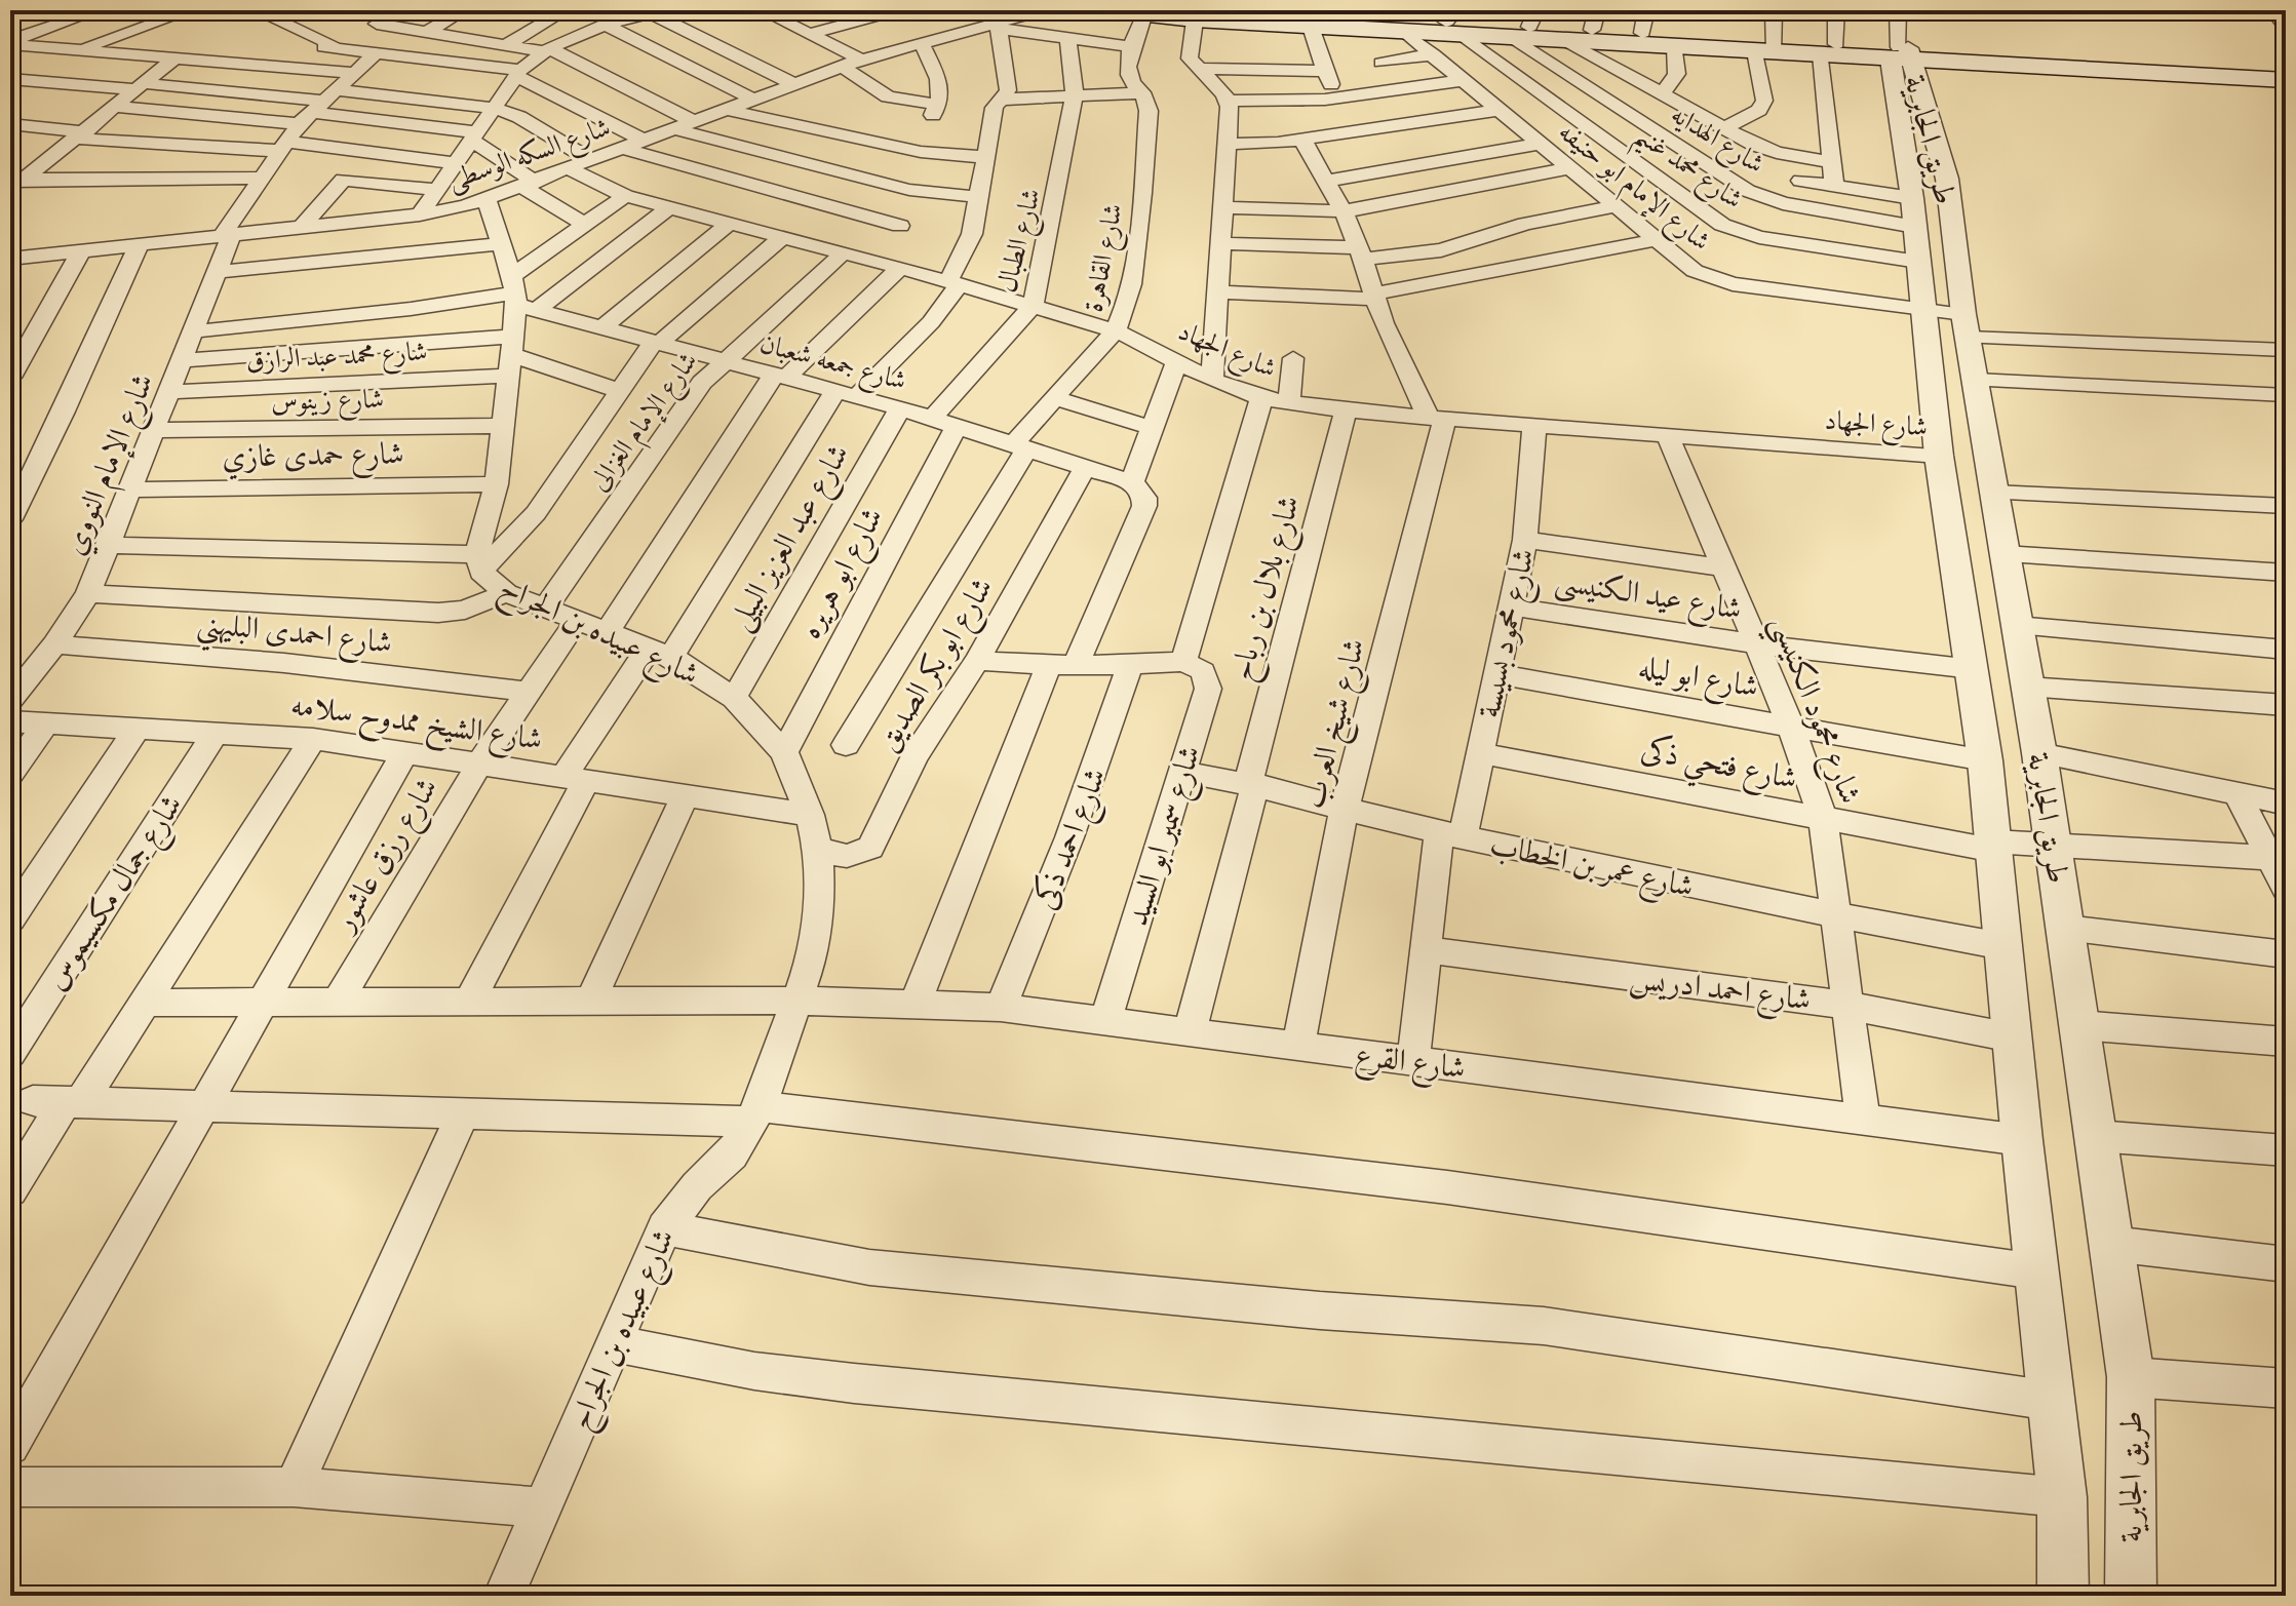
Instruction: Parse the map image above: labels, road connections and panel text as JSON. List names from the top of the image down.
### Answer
{
  "streets": {
    "street": [
      "شارع الهدايه",
      "طريق الجابرية",
      "شارع السكه الوسطى",
      "شارع محمد غنيم",
      "شارع الإمام ابو حنيفه",
      "شارع الطبال",
      "شارع القاهرة",
      "شارع الجهاد",
      "شارع محمد عبد الرازق",
      "شارع جمعه شعبان",
      "شارع زينوس",
      "شارع الإمام الغزالى",
      "شارع حمدى غازي",
      "شارع الإمام النووي",
      "شارع عبد العزيز البيلى",
      "شارع ابو هريره",
      "شارع بلال بن رباح",
      "شارع عيد الكنيسى",
      "شارع عبيده بن الجراح",
      "شارع احمدى البليهني",
      "شارع محمود بسيسة",
      "شارع ابو بكر الصديق",
      "شارع ابو ليله",
      "شارع محمود الكنيسي",
      "شارع الشيخ ممدوح سلامه",
      "شارع شيخ العرب",
      "شارع فتحي ذكى",
      "شارع سمير ابو السيد",
      "شارع احمد ذكى",
      "شارع رزق عاشور",
      "شارع عمر بن الخطاب",
      "شارع جمال مكسيموس",
      "شارع احمد ادريس",
      "شارع القرع"
    ]
  },
  "crossings": [
    ["شارع الهدايه", "طريق الجابرية"],
    ["طريق الجابرية", "شارع محمد غنيم"],
    ["طريق الجابرية", "شارع الإمام ابو حنيفه"],
    ["طريق الجابرية", "شارع الجهاد"],
    ["طريق الجابرية", "شارع عيد الكنيسى"],
    ["طريق الجابرية", "شارع ابو ليله"],
    ["طريق الجابرية", "شارع فتحي ذكى"],
    ["طريق الجابرية", "شارع عمر بن الخطاب"],
    ["طريق الجابرية", "شارع احمد ادريس"],
    ["طريق الجابرية", "شارع القرع"],
    ["شارع السكه الوسطى", "شارع الجهاد"],
    ["شارع السكه الوسطى", "شارع الإمام النووي"],
    ["شارع السكه الوسطى", "شارع عبيده بن الجراح"],
    ["شارع الطبال", "شارع الجهاد"],
    ["شارع الطبال", "شارع جمعه شعبان"],
    ["شارع القاهرة", "شارع الجهاد"],
    ["شارع القاهرة", "شارع جمعه شعبان"],
    ["شارع الجهاد", "شارع الإمام الغزالى"],
    ["شارع الجهاد", "شارع بلال بن رباح"],
    ["شارع الجهاد", "شارع محمود بسيسة"],
    ["شارع الجهاد", "شارع محمود الكنيسي"],
    ["شارع الجهاد", "شارع شيخ العرب"],
    ["شارع محمد عبد الرازق", "شارع الإمام النووي"],
    ["شارع محمد عبد الرازق", "شارع عبيده بن الجراح"],
    ["شارع جمعه شعبان", "شارع الإمام الغزالى"],
    ["شارع جمعه شعبان", "شارع عبد العزيز البيلى"],
    ["شارع جمعه شعبان", "شارع ابو هريره"],
    ["شارع جمعه شعبان", "شارع عبيده بن الجراح"],
    ["شارع جمعه شعبان", "شارع ابو بكر الصديق"],
    ["شارع زينوس", "شارع الإمام النووي"],
    ["شارع زينوس", "شارع عبيده بن الجراح"],
    ["شارع الإمام الغزالى", "شارع عبيده بن الجراح"],
    ["شارع حمدى غازي", "شارع الإمام النووي"],
    ["شارع حمدى غازي", "شارع عبيده بن الجراح"],
    ["شارع الإمام النووي", "شارع احمدى البليهني"],
    ["شارع عبد العزيز البيلى", "شارع عبيده بن الجراح"],
    ["شارع ابو هريره", "شارع عبيده بن الجراح"],
    ["شارع بلال بن رباح", "شارع عمر بن الخطاب"],
    ["شارع بلال بن رباح", "شارع القرع"],
    ["شارع عيد الكنيسى", "شارع محمود بسيسة"],
    ["شارع عيد الكنيسى", "شارع محمود الكنيسي"],
    ["شارع عبيده بن الجراح", "شارع ابو بكر الصديق"],
    ["شارع عبيده بن الجراح", "شارع الشيخ ممدوح سلامه"],
    ["شارع عبيده بن الجراح", "شارع رزق عاشور"],
    ["شارع عبيده بن الجراح", "شارع القرع"],
    ["شارع احمدى البليهني", "شارع رزق عاشور"],
    ["شارع محمود بسيسة", "شارع ابو ليله"],
    ["شارع محمود بسيسة", "شارع فتحي ذكى"],
    ["شارع محمود بسيسة", "شارع عمر بن الخطاب"],
    ["شارع محمود بسيسة", "شارع احمد ادريس"],
    ["شارع محمود بسيسة", "شارع القرع"],
    ["شارع ابو ليله", "شارع محمود الكنيسي"],
    ["شارع محمود الكنيسي", "شارع فتحي ذكى"],
    ["شارع محمود الكنيسي", "شارع عمر بن الخطاب"],
    ["شارع محمود الكنيسي", "شارع احمد ادريس"],
    ["شارع محمود الكنيسي", "شارع القرع"],
    ["شارع الشيخ ممدوح سلامه", "شارع رزق عاشور"],
    ["شارع الشيخ ممدوح سلامه", "شارع جمال مكسيموس"],
    ["شارع شيخ العرب", "شارع عمر بن الخطاب"],
    ["شارع شيخ العرب", "شارع القرع"],
    ["شارع سمير ابو السيد", "شارع عمر بن الخطاب"],
    ["شارع سمير ابو السيد", "شارع القرع"],
    ["شارع احمد ذكى", "شارع القرع"],
    ["شارع رزق عاشور", "شارع القرع"]
  ]
}
